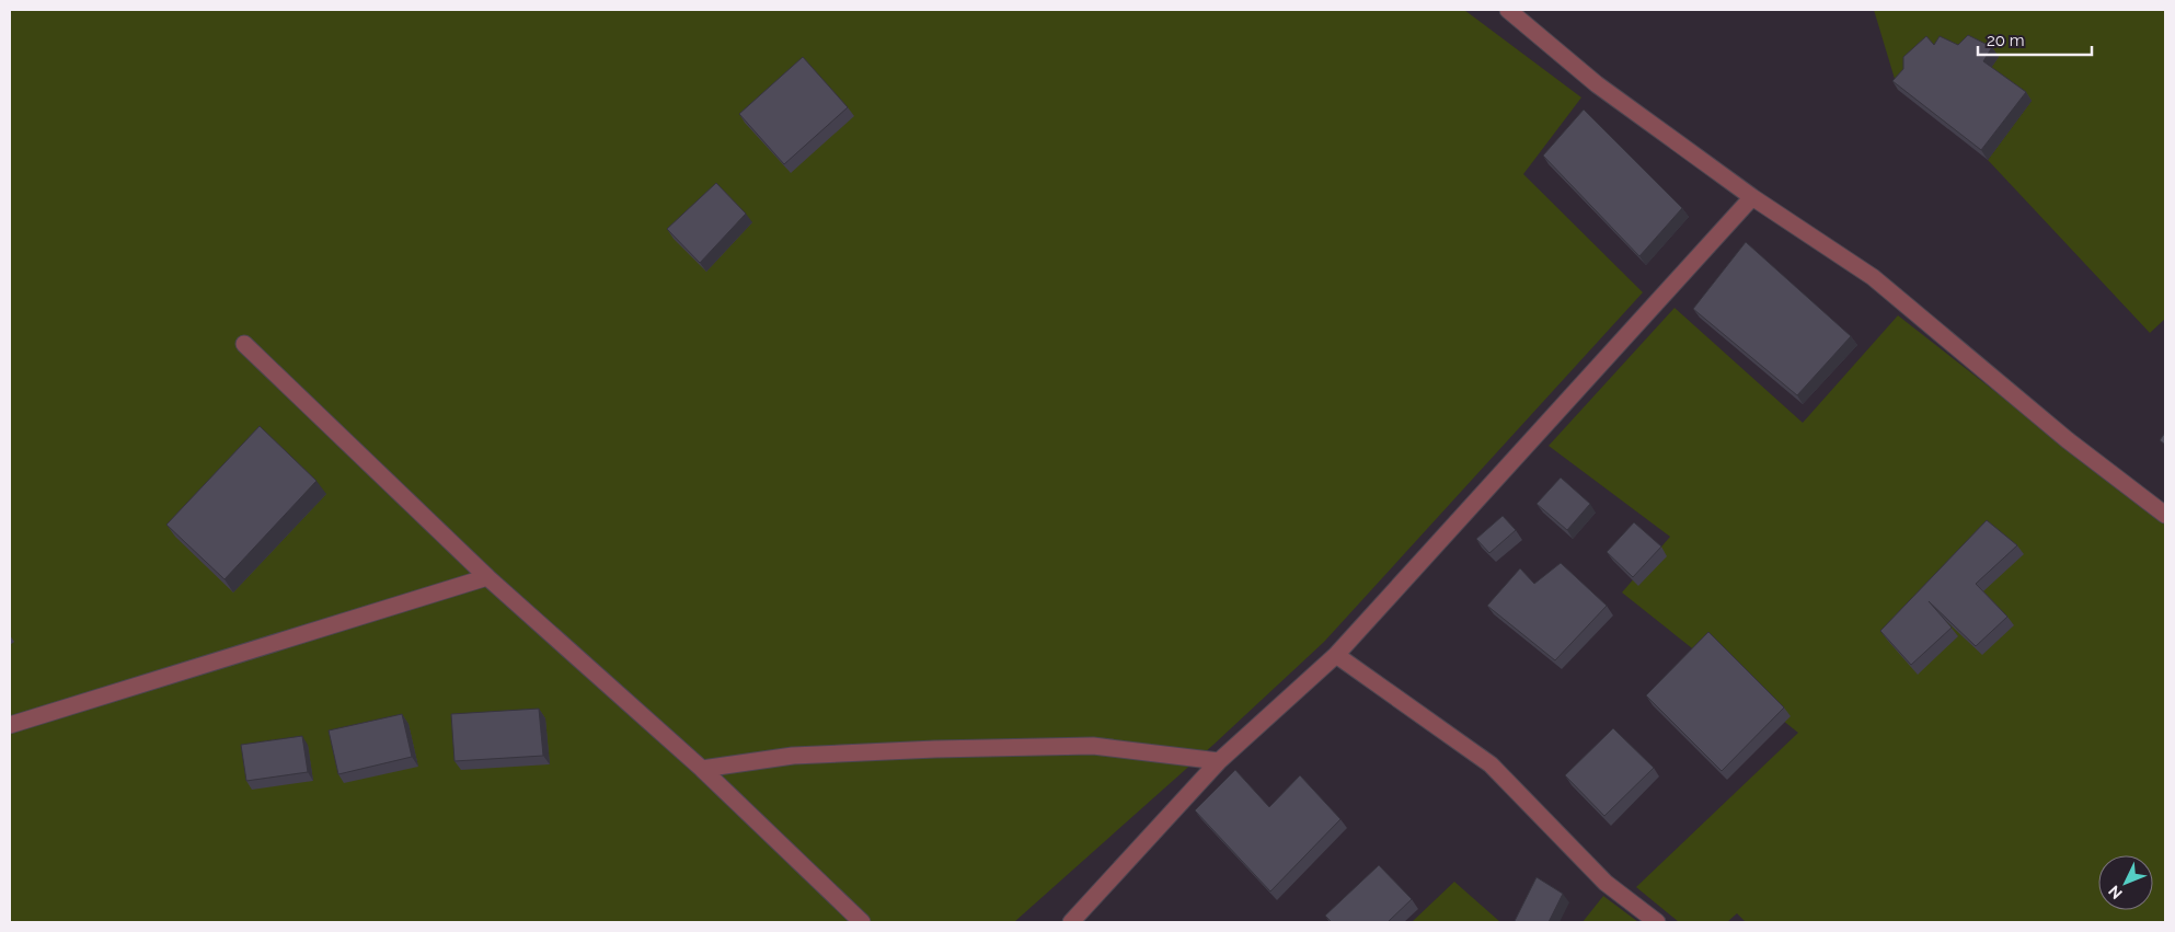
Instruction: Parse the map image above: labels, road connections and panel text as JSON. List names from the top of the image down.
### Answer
{
  "scale_bar": "20 m",
  "north": "bottom left"
}
